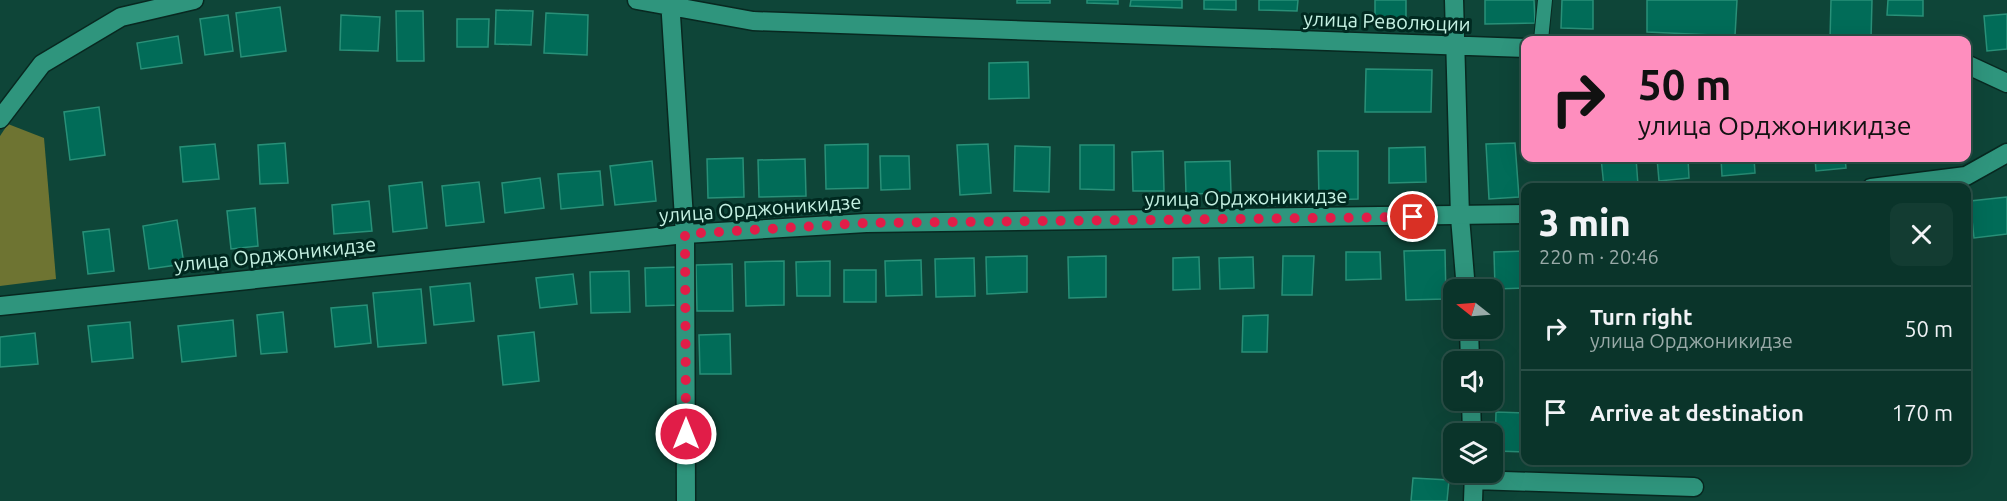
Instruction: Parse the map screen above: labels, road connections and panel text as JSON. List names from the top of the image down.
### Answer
{
  "streets": {
    "street": ["улица Революции", "улица Орджоникидзе"]
  },
  "north": "left",
  "page": {
    "turn": ["50 m", "улица Орджоникидзе"],
    "heading": ["3 min", "220 m · 20:46"],
    "list": [
      {
        "name": "Turn right",
        "note": "улица Орджоникидзе",
        "value": "50 m"
      },
      {
        "name": "Arrive at destination",
        "value": "170 m"
      }
    ]
  }
}
